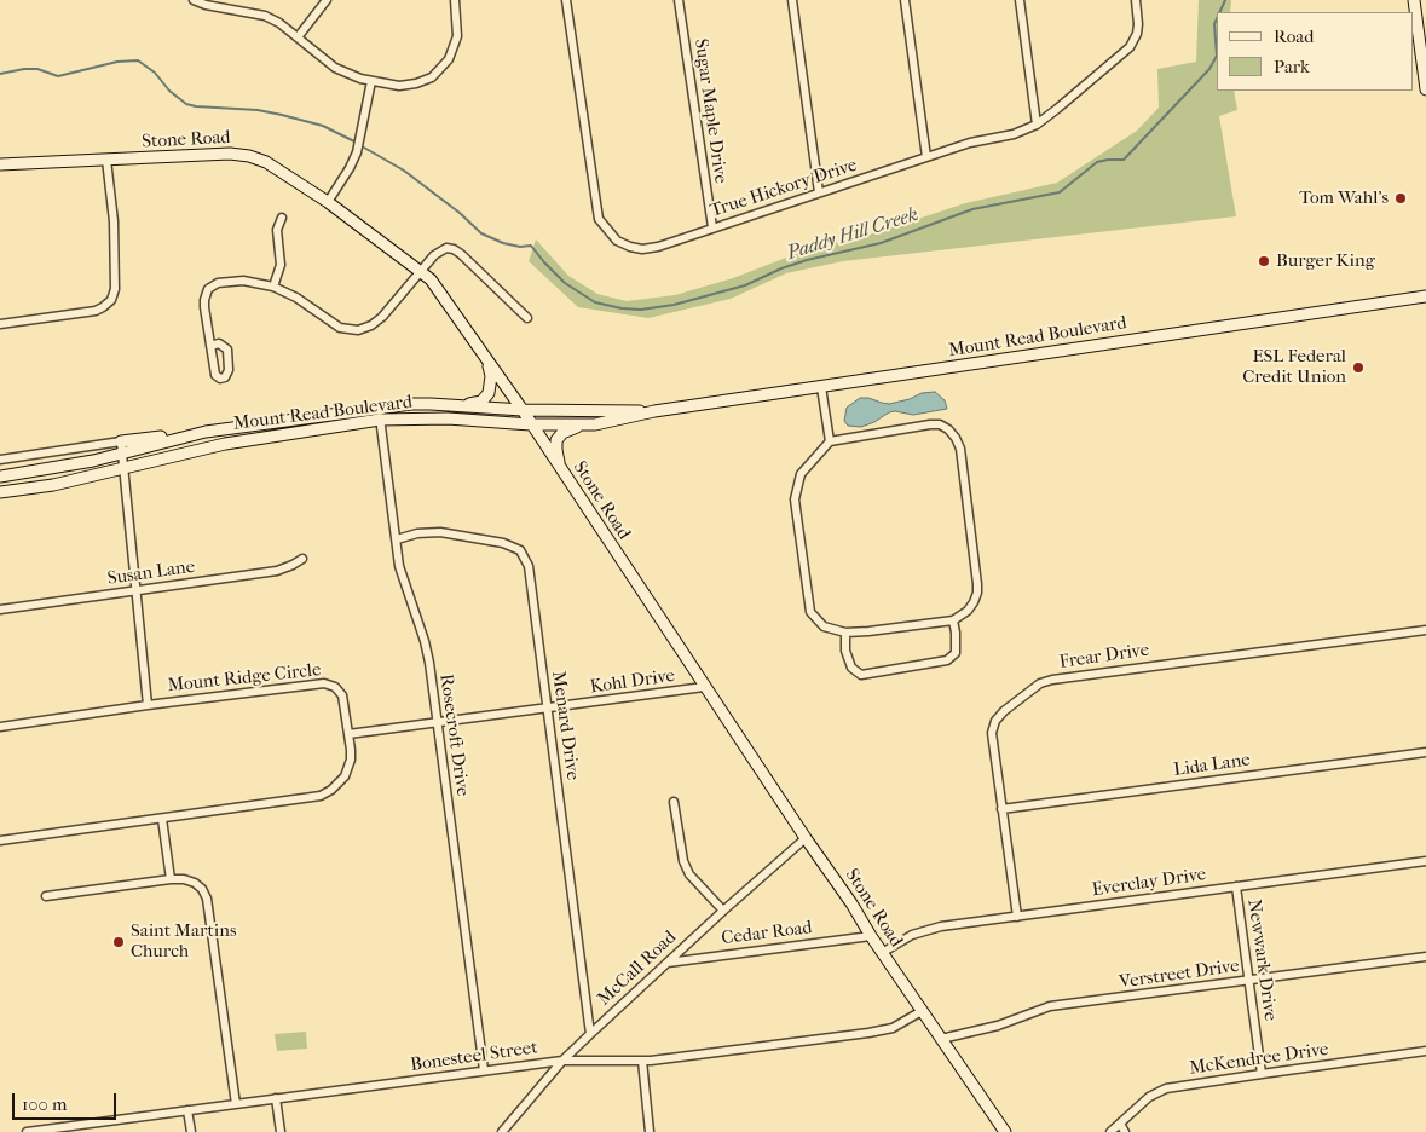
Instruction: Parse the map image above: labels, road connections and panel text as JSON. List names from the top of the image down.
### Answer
{
  "streets": {
    "main road": ["Stone Road", "Mount Read Boulevard"],
    "street": [
      "Sugar Maple Drive",
      "True Hickory Drive",
      "Susan Lane",
      "Frear Drive",
      "Mount Ridge Circle",
      "Kohl Drive",
      "Menard Drive",
      "Rosecroft Drive",
      "Lida Lane",
      "Everclay Drive",
      "Cedar Road",
      "Newwark Drive",
      "McCall Road",
      "Verstreet Drive",
      "Bonesteel Street",
      "McKendree Drive"
    ]
  },
  "crossings": [
    ["Sugar Maple Drive", "True Hickory Drive"],
    ["Stone Road", "Mount Read Boulevard"],
    ["Stone Road", "Kohl Drive"],
    ["Stone Road", "Everclay Drive"],
    ["Stone Road", "Cedar Road"],
    ["Stone Road", "McCall Road"],
    ["Stone Road", "Verstreet Drive"],
    ["Stone Road", "Bonesteel Street"],
    ["Mount Read Boulevard", "Rosecroft Drive"],
    ["Frear Drive", "Lida Lane"],
    ["Frear Drive", "Everclay Drive"],
    ["Mount Ridge Circle", "Kohl Drive"],
    ["Kohl Drive", "Menard Drive"],
    ["Kohl Drive", "Rosecroft Drive"],
    ["Menard Drive", "Rosecroft Drive"],
    ["Menard Drive", "McCall Road"],
    ["Rosecroft Drive", "Bonesteel Street"],
    ["Everclay Drive", "Newwark Drive"],
    ["Cedar Road", "McCall Road"],
    ["Newwark Drive", "Verstreet Drive"],
    ["Newwark Drive", "McKendree Drive"],
    ["McCall Road", "Bonesteel Street"]
  ],
  "water": ["Paddy Hill Creek"],
  "places": [
    "Tom Wahl's",
    "Burger King",
    "ESL Federal Credit Union",
    "Saint Martins Church"
  ],
  "legend": ["Road", "Park"],
  "scale_bar": "100 m"
}
